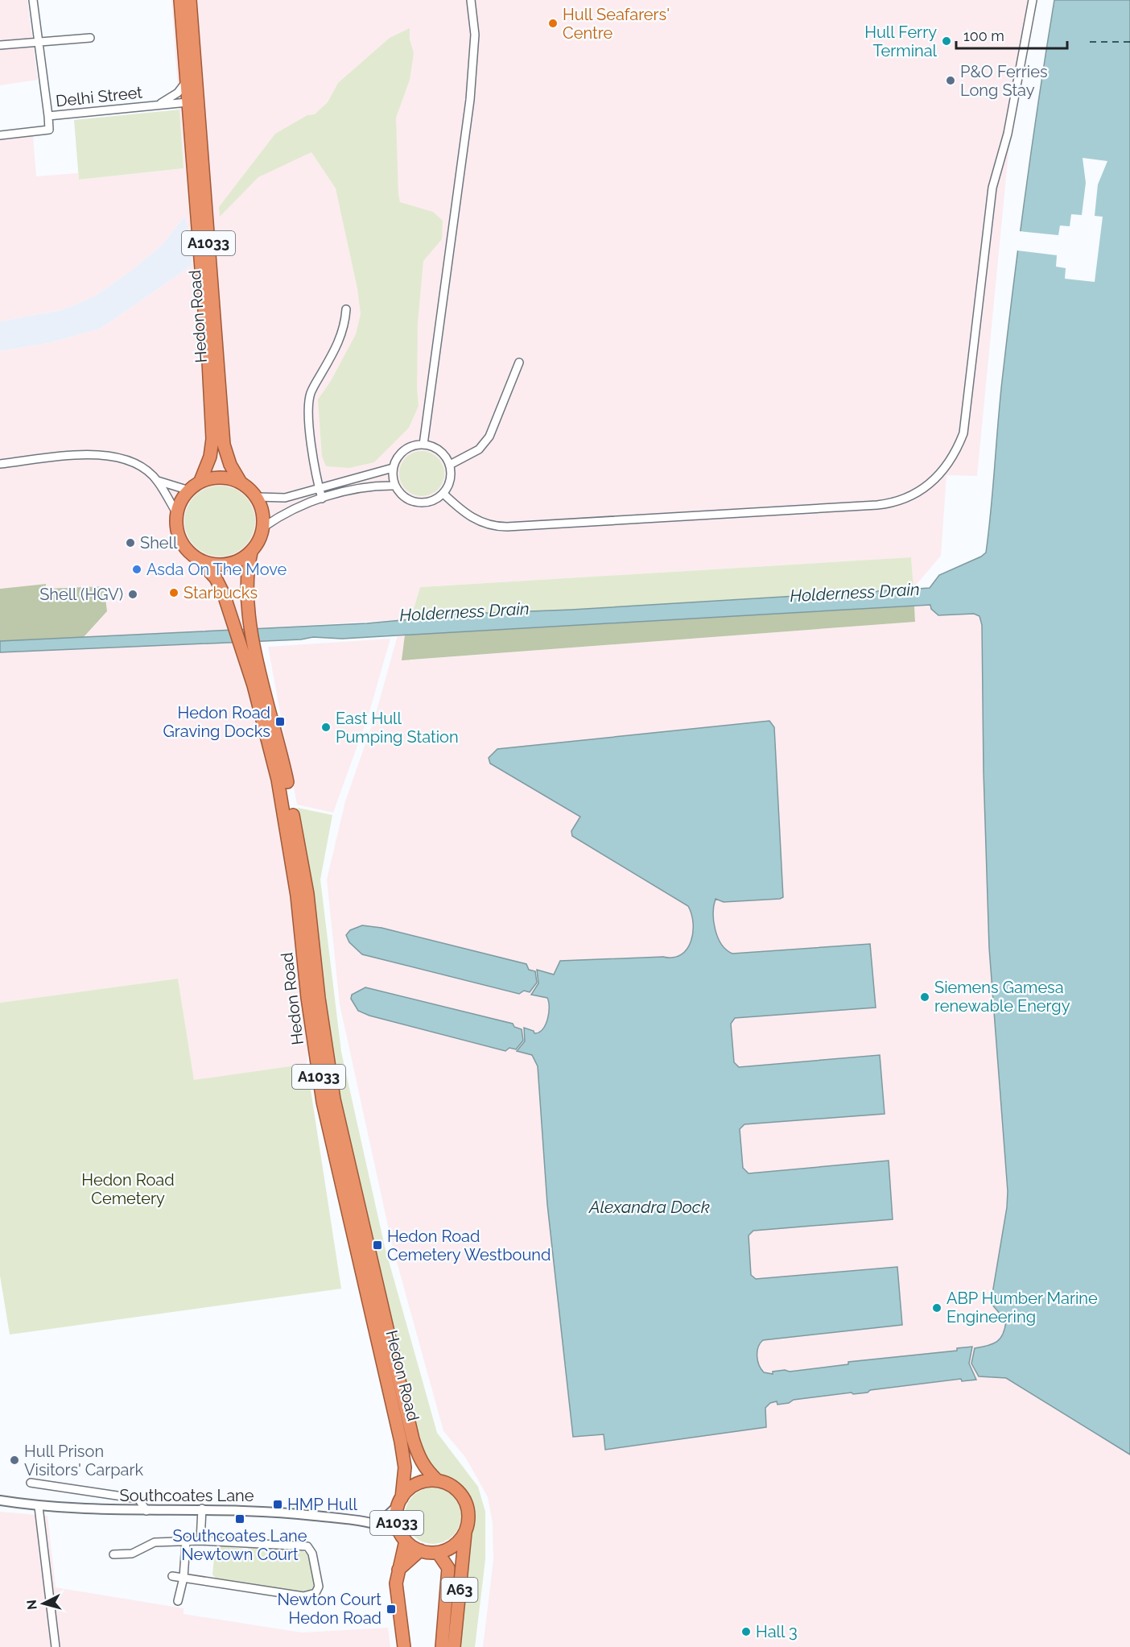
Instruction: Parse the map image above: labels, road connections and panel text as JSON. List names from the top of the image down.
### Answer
{
  "streets": {
    "highway": ["A1033", "Hedon Road", "A63"],
    "street": ["Delhi Street", "Southcoates Lane"]
  },
  "crossings": [
    ["Delhi Street", "Hedon Road"],
    ["A1033", "Hedon Road"],
    ["A1033", "Southcoates Lane"],
    ["A1033", "A63"],
    ["Hedon Road", "Southcoates Lane"],
    ["Hedon Road", "A63"],
    ["Southcoates Lane", "A63"]
  ],
  "water": ["Holderness Drain", "Alexandra Dock"],
  "parks": ["Hedon Road Cemetery"],
  "places": {
    "other": [
      "Hull Seafarers' Centre",
      "Hull Ferry Terminal",
      "P&O Ferries Long Stay",
      "Shell",
      "Asda On The Move",
      "Starbucks",
      "Shell (HGV)",
      "East Hull Pumping Station",
      "Siemens Gamesa renewable Energy",
      "ABP Humber Marine Engineering",
      "Hull Prison Visitors' Carpark",
      "Hall 3"
    ],
    "transit": [
      "Hedon Road Graving Docks",
      "Hedon Road Cemetery Westbound",
      "HMP Hull",
      "Southcoates Lane Newtown Court",
      "Newton Court Hedon Road"
    ]
  },
  "scale_bar": "100 m",
  "north": "left"
}
